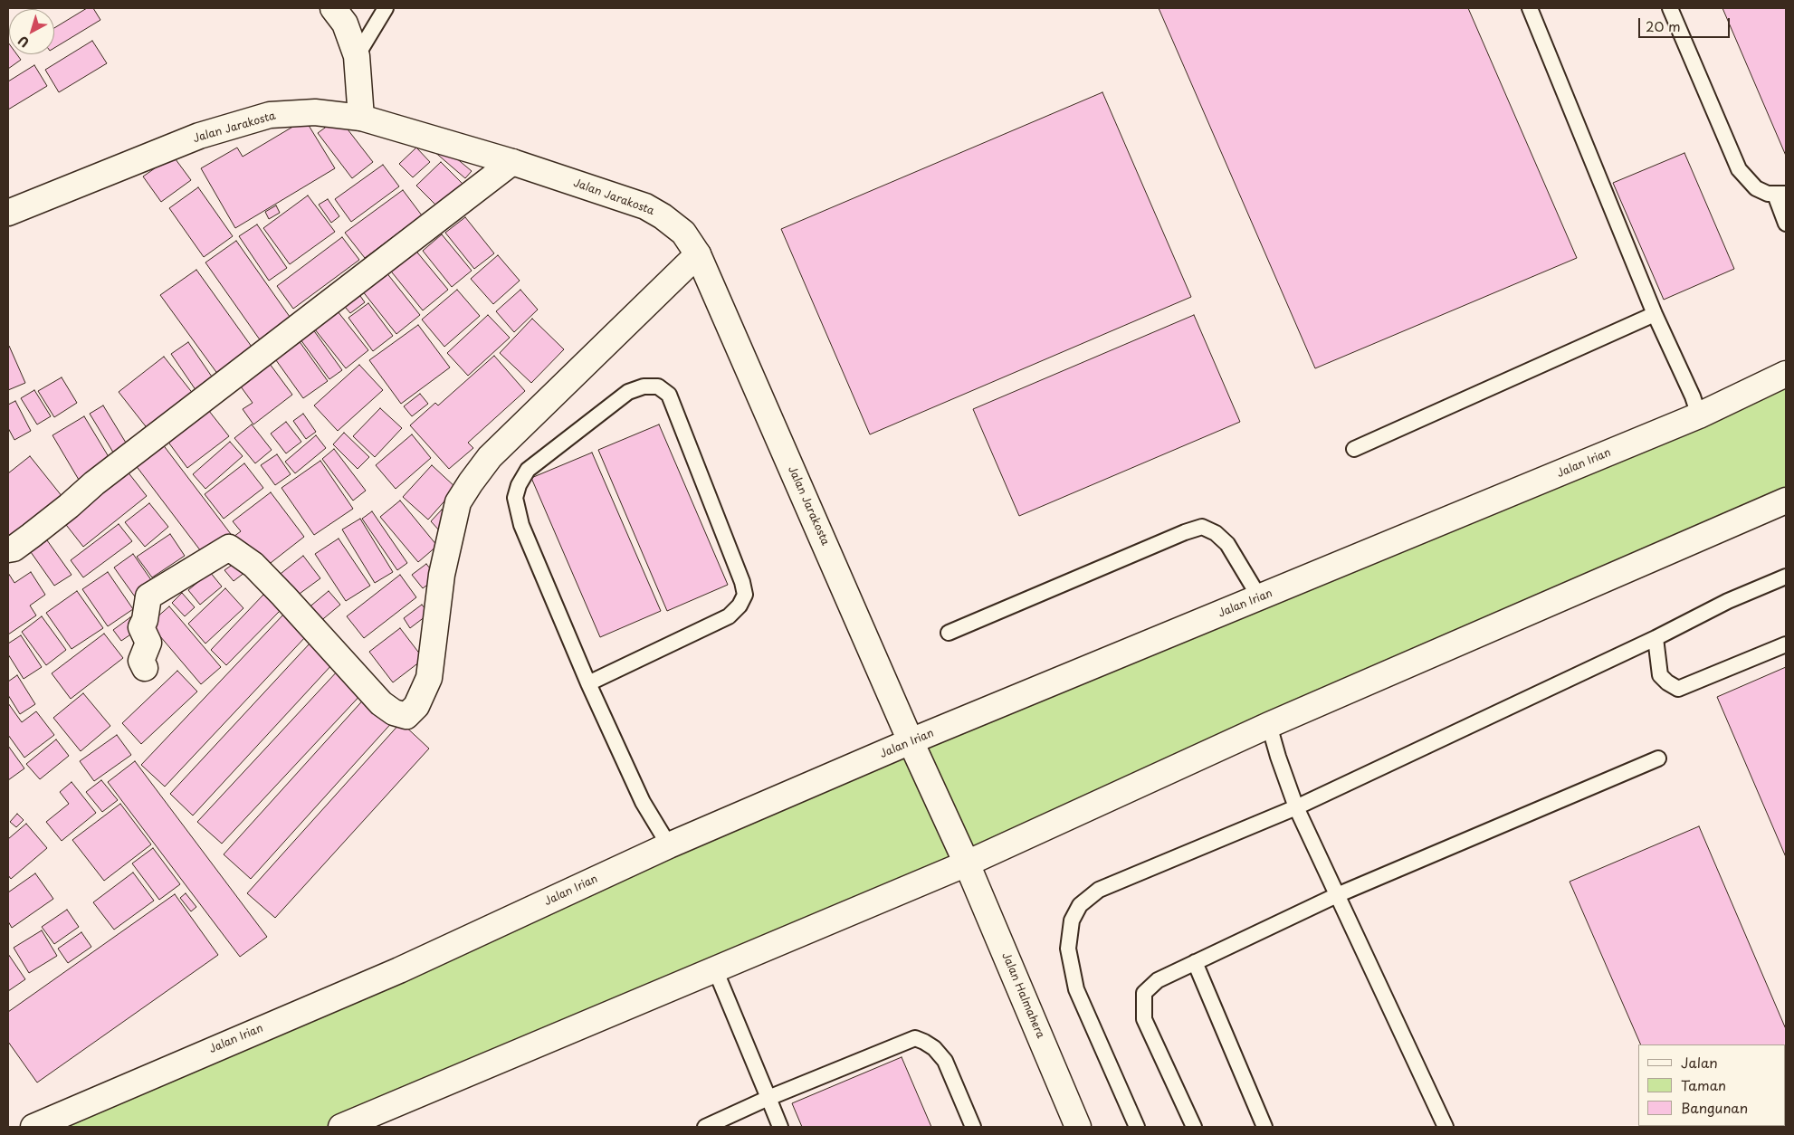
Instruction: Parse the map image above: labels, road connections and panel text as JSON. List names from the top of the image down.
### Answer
{
  "streets": {
    "street": ["Jalan Jarakosta", "Jalan Irian", "Jalan Halmahera"]
  },
  "crossings": [
    ["Jalan Jarakosta", "Jalan Irian"],
    ["Jalan Jarakosta", "Jalan Halmahera"]
  ],
  "legend": ["Jalan", "Taman", "Bangunan"],
  "scale_bar": "20 m",
  "north": "bottom left"
}
